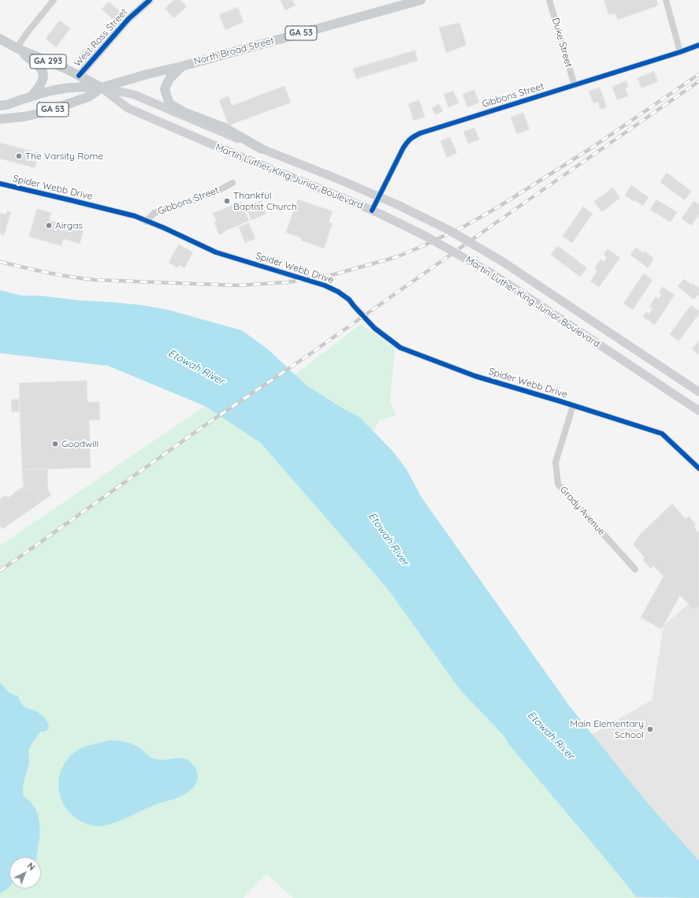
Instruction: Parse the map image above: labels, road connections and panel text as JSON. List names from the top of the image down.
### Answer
{
  "streets": {
    "main road": [
      "GA 53",
      "North Broad Street",
      "GA 293",
      "Martin Luther King Junior Boulevard"
    ],
    "street": [
      "West Ross Street",
      "Duke Street",
      "Gibbons Street",
      "Spider Webb Drive",
      "Grady Avenue"
    ]
  },
  "crossings": [
    ["GA 53", "North Broad Street"],
    ["GA 53", "GA 293"],
    ["GA 53", "Martin Luther King Junior Boulevard"],
    ["West Ross Street", "GA 293"],
    ["Duke Street", "Gibbons Street"],
    ["North Broad Street", "GA 293"],
    ["North Broad Street", "Martin Luther King Junior Boulevard"],
    ["GA 293", "Martin Luther King Junior Boulevard"],
    ["Gibbons Street", "Martin Luther King Junior Boulevard"],
    ["Gibbons Street", "Spider Webb Drive"],
    ["Spider Webb Drive", "Grady Avenue"]
  ],
  "water": ["Etowah River"],
  "places": [
    "The Varsity Rome",
    "Thankful Baptist Church",
    "Airgas",
    "Goodwill",
    "Main Elementary School"
  ],
  "north": "top right"
}
